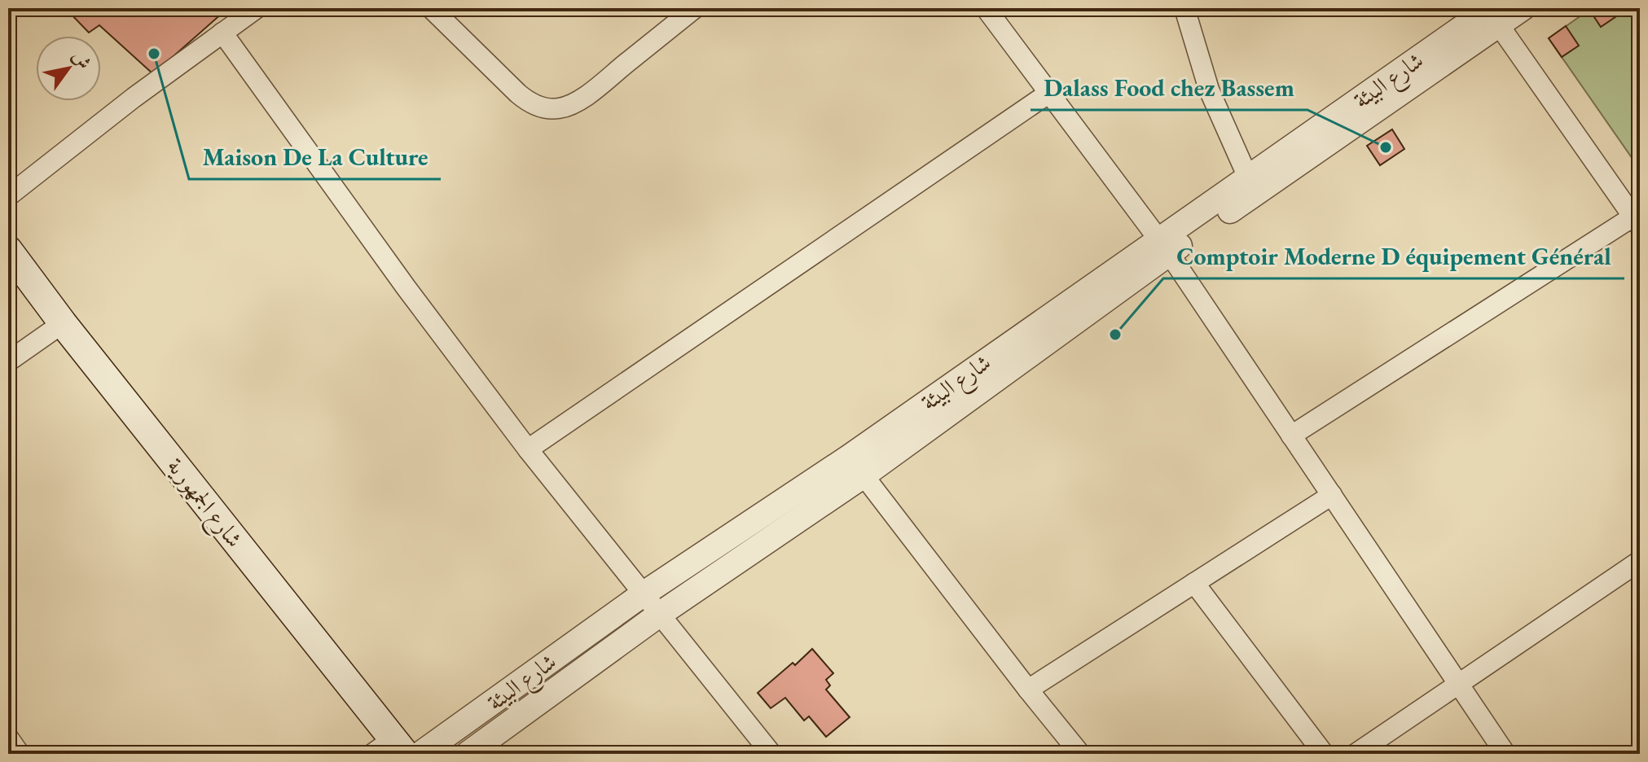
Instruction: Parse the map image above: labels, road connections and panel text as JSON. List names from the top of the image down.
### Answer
{
  "streets": {
    "main road": ["شارع الجمهورية"],
    "street": ["شارع البيئة"]
  },
  "places": ["Maison De La Culture", "Dalass Food chez Bassem", "Comptoir Moderne D équipement Général"],
  "north": "top right"
}
